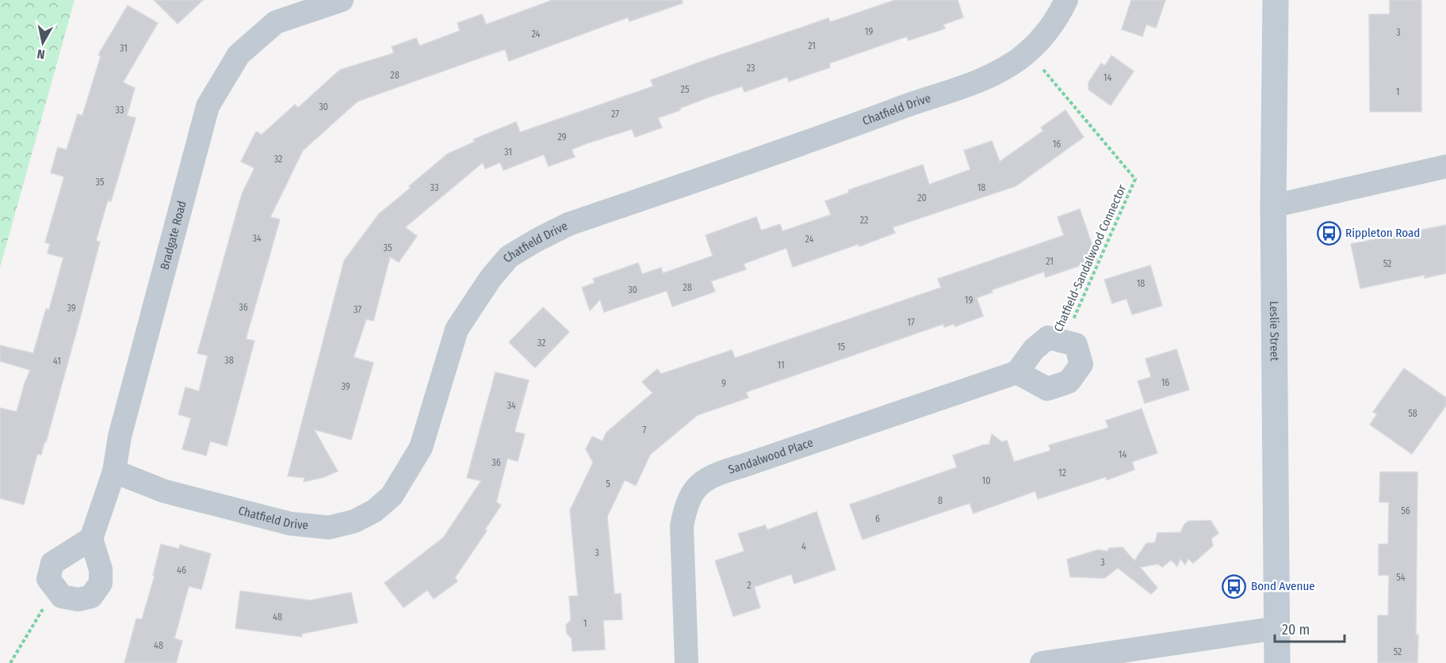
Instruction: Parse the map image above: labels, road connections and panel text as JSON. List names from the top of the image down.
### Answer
{
  "streets": {
    "main road": ["Leslie Street"],
    "street": ["Chatfield Drive", "Bradgate Road", "Sandalwood Place"],
    "path": ["Chatfield-Sandalwood Connector"]
  },
  "crossings": [
    ["Chatfield Drive", "Bradgate Road"],
    ["Chatfield Drive", "Chatfield-Sandalwood Connector"],
    ["Chatfield-Sandalwood Connector", "Sandalwood Place"]
  ],
  "places": {
    "bus stop": ["Rippleton Road", "Bond Avenue"]
  },
  "house_numbers": [
    "19",
    "3",
    "24",
    "21",
    "31",
    "23",
    "28",
    "14",
    "25",
    "1",
    "30",
    "33",
    "27",
    "29",
    "16",
    "31",
    "32",
    "35",
    "33",
    "18",
    "20",
    "22",
    "34",
    "24",
    "35",
    "21",
    "52",
    "18",
    "28",
    "30",
    "19",
    "36",
    "39",
    "37",
    "17",
    "32",
    "15",
    "38",
    "41",
    "11",
    "16",
    "9",
    "39",
    "34",
    "58",
    "7",
    "14",
    "36",
    "12",
    "10",
    "5",
    "8",
    "56",
    "6",
    "4",
    "3",
    "3",
    "46",
    "54",
    "2",
    "48",
    "1",
    "48",
    "52"
  ],
  "scale_bar": "20 m",
  "north": "bottom"
}
